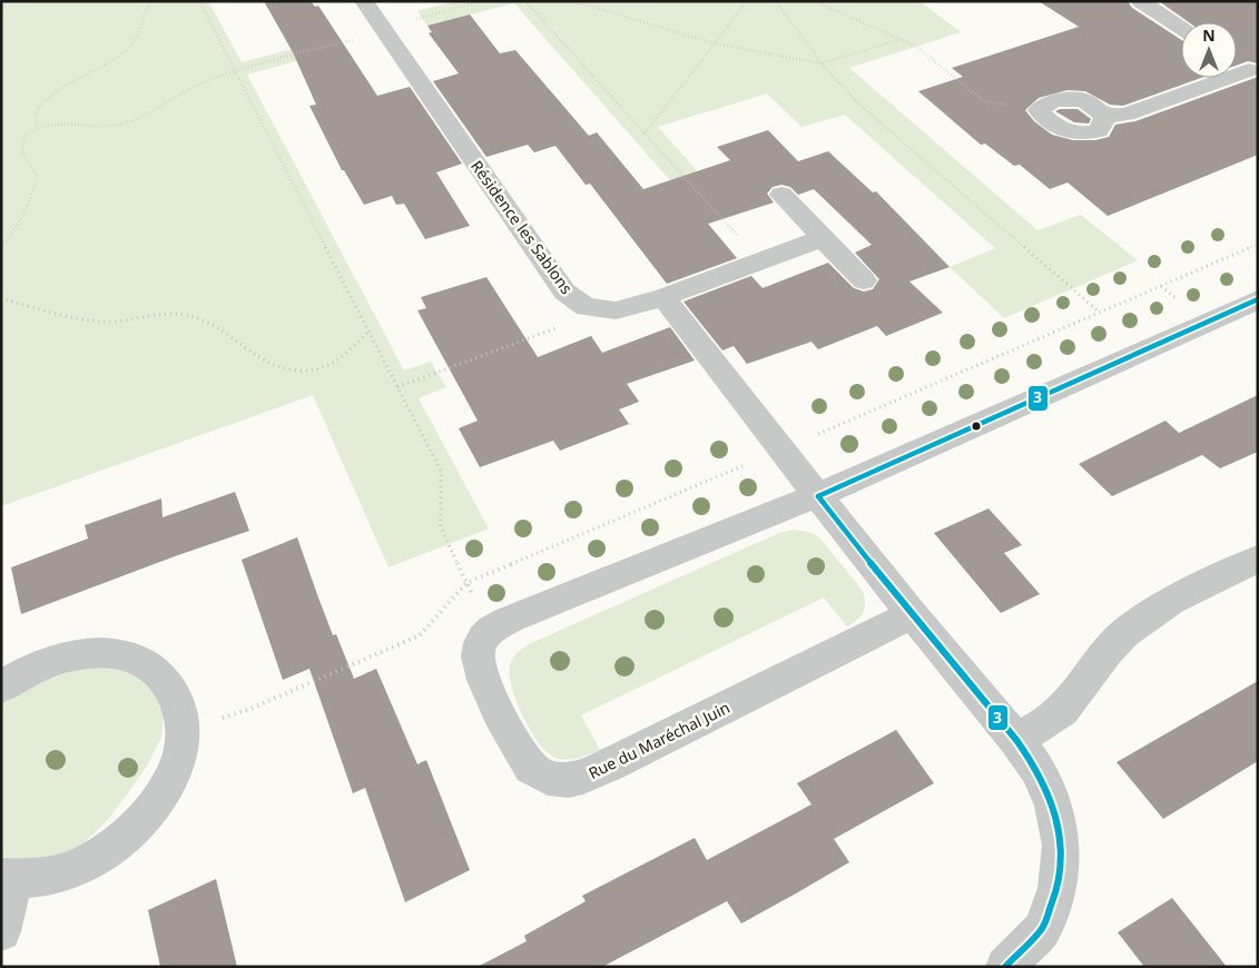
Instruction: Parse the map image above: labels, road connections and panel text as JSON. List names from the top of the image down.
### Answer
{
  "streets": {
    "street": ["Résidence les Sablons", "Rue du Maréchal Juin"]
  },
  "lines": ["transit line 3"],
  "north": "top"
}
